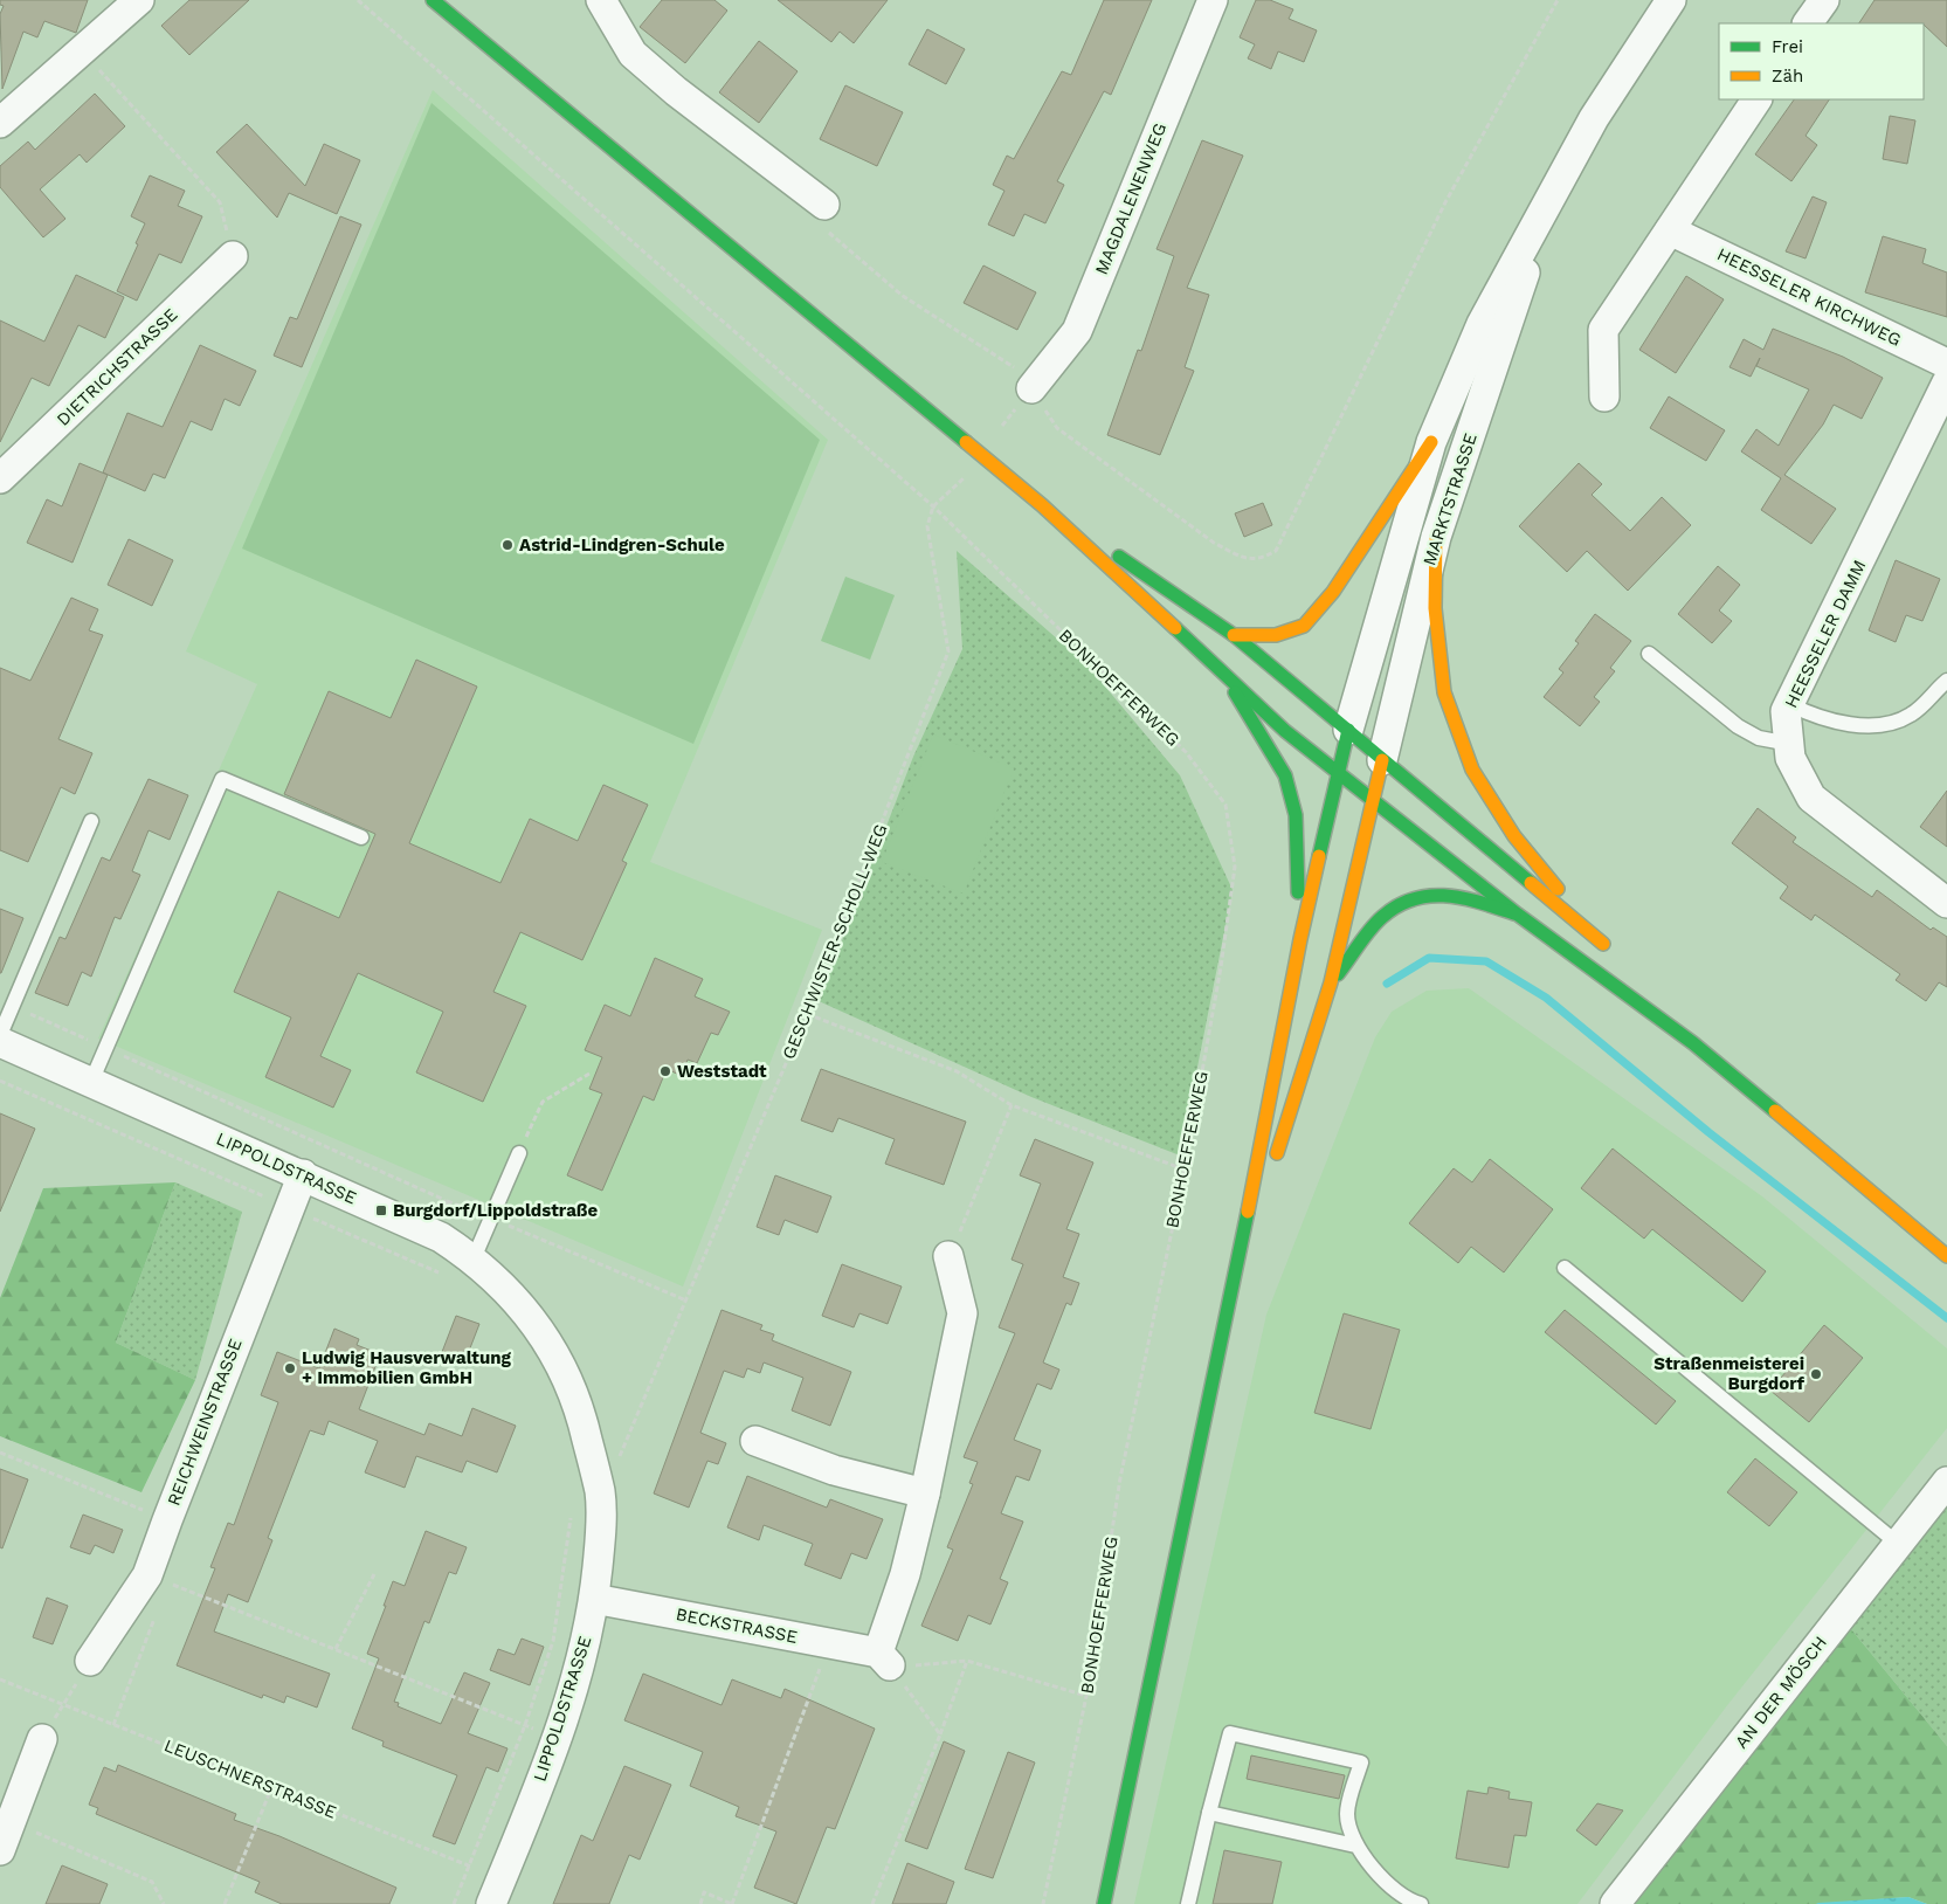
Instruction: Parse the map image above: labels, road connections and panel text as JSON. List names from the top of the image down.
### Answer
{
  "streets": {
    "main road": ["MARKTSTRASSE"],
    "street": [
      "MAGDALENENWEG",
      "HEESSELER KIRCHWEG",
      "DIETRICHSTRASSE",
      "HEESSELER DAMM",
      "LIPPOLDSTRASSE",
      "REICHWEINSTRASSE",
      "BECKSTRASSE",
      "AN DER MÖSCH"
    ],
    "path": ["BONHOEFFERWEG", "GESCHWISTER-SCHOLL-WEG", "LEUSCHNERSTRASSE"]
  },
  "crossings": [
    ["BONHOEFFERWEG", "GESCHWISTER-SCHOLL-WEG"],
    ["GESCHWISTER-SCHOLL-WEG", "LIPPOLDSTRASSE"],
    ["LIPPOLDSTRASSE", "REICHWEINSTRASSE"],
    ["LIPPOLDSTRASSE", "BECKSTRASSE"],
    ["LIPPOLDSTRASSE", "LEUSCHNERSTRASSE"]
  ],
  "places": {
    "other": [
      "Astrid-Lindgren-Schule",
      "Weststadt",
      "Ludwig Hausverwaltung + Immobilien GmbH",
      "Straßenmeisterei Burgdorf"
    ],
    "transit": ["Burgdorf/Lippoldstraße"]
  },
  "legend": ["Frei", "Zäh"]
}
